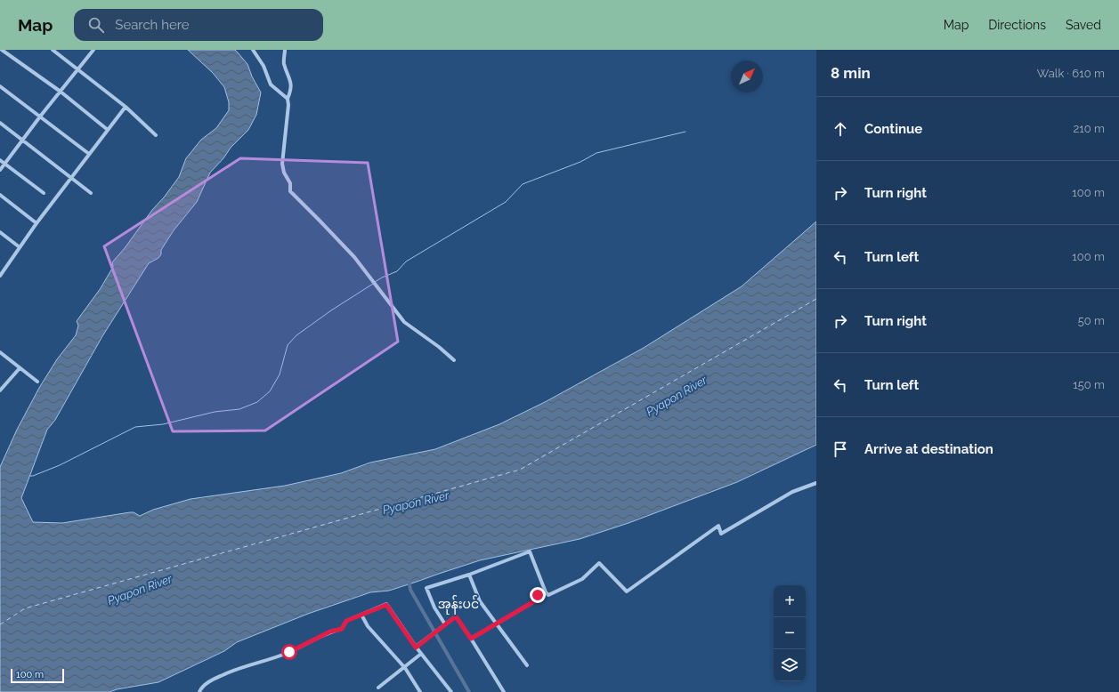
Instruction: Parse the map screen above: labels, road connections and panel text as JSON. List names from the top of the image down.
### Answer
{
  "districts": ["အုန်းပင်"],
  "water": ["Pyapon River"],
  "scale_bar": "100 m",
  "north": "top right",
  "page": {
    "header": "Map",
    "search": "Search here",
    "nav": ["Map", "Directions", "Saved"],
    "heading": ["8 min", "Walk · 610 m"],
    "list": [
      ["Continue", "210 m"],
      ["Turn right", "100 m"],
      ["Turn left", "100 m"],
      ["Turn right", "50 m"],
      ["Turn left", "150 m"],
      "Arrive at destination"
    ],
    "map_buttons": ["+", "−"],
    "scale": "100 m"
  }
}
